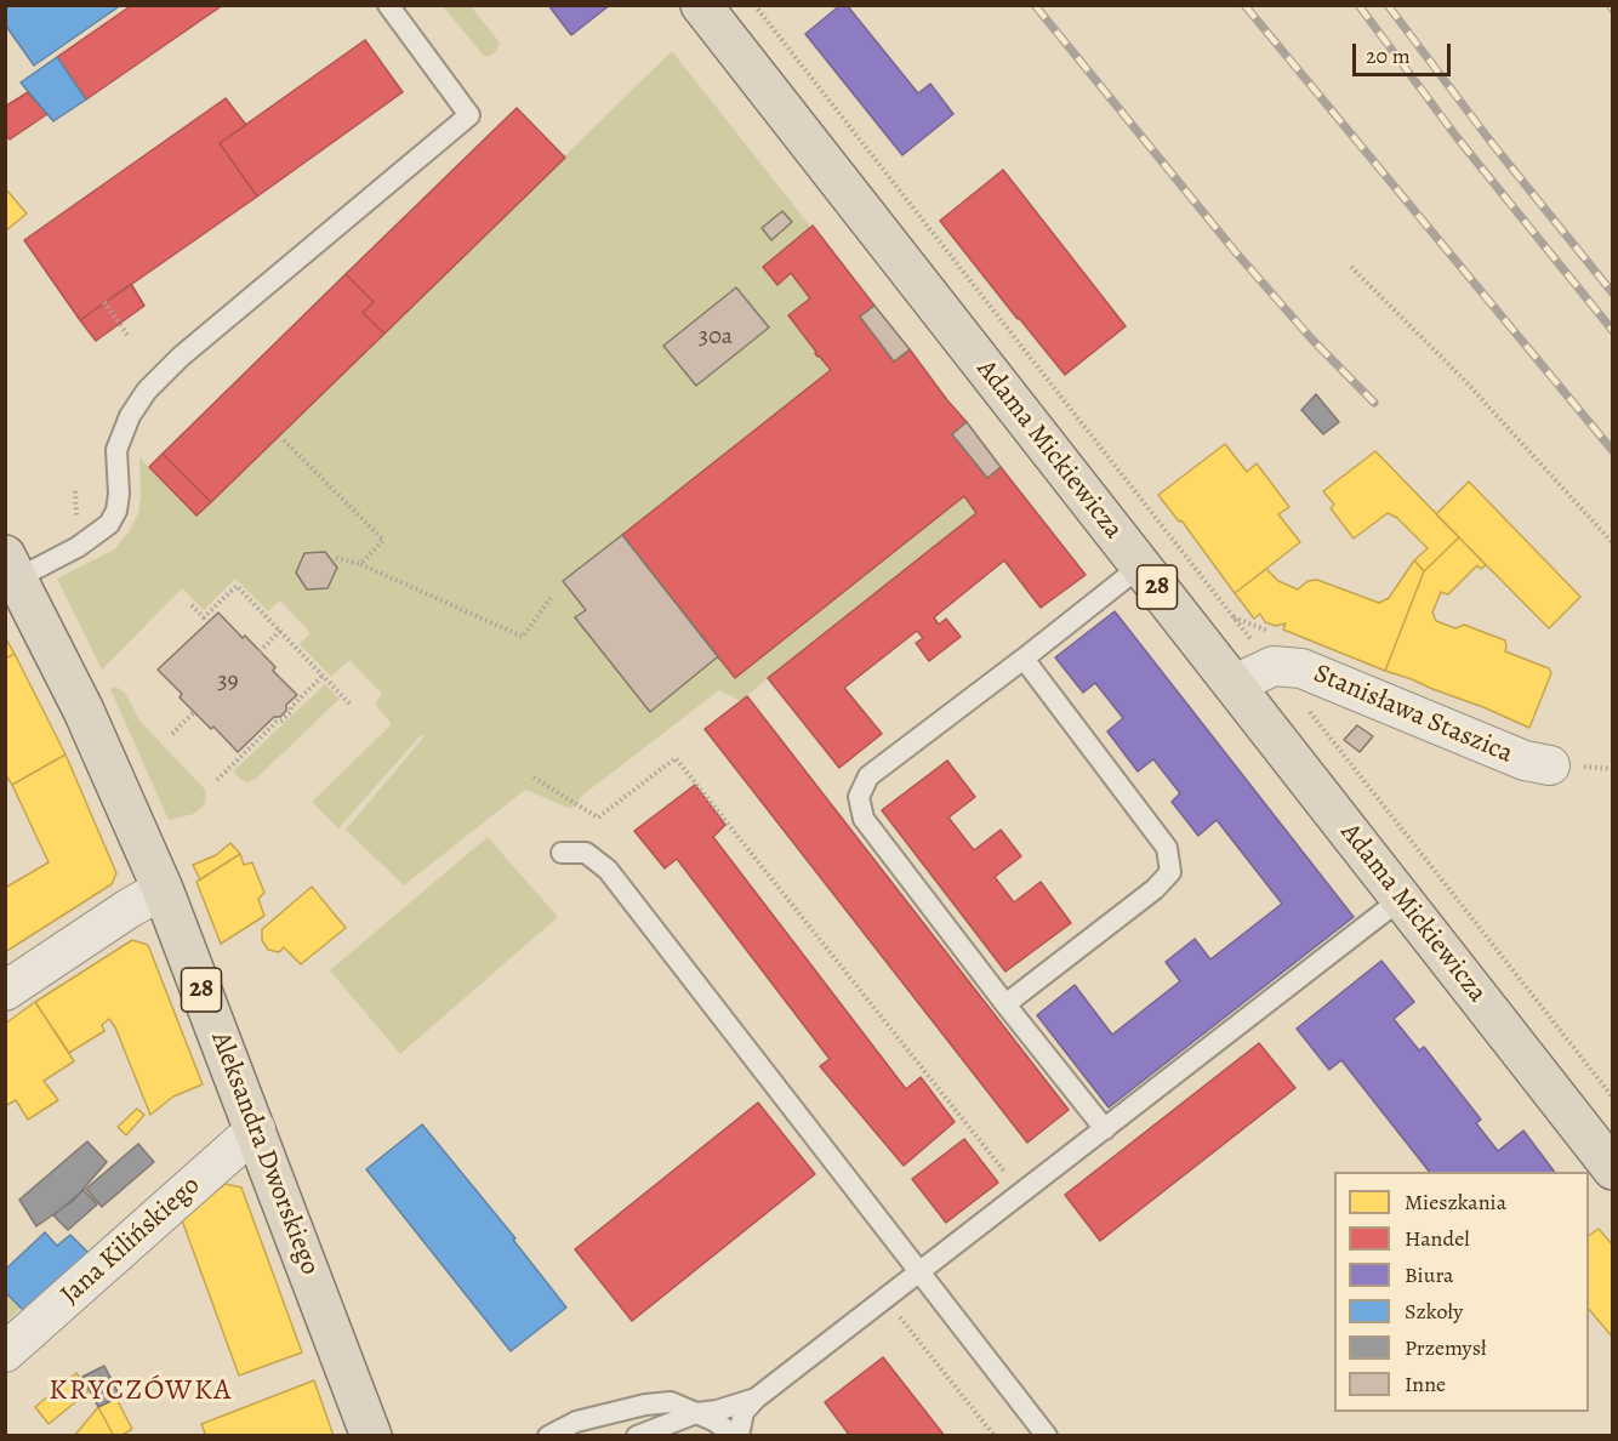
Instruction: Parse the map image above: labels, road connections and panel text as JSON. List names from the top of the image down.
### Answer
{
  "streets": {
    "main road": ["Adama Mickiewicza", "28", "Aleksandra Dworskiego"],
    "street": ["Stanisława Staszica", "Jana Kilińskiego"]
  },
  "crossings": [
    ["Adama Mickiewicza", "Stanisława Staszica"],
    ["Aleksandra Dworskiego", "Jana Kilińskiego"]
  ],
  "districts": ["KRYCZÓWKA"],
  "house_numbers": ["30a", "39"],
  "legend": [
    "Mieszkania",
    "Handel",
    "Biura",
    "Szkoły",
    "Przemysł",
    "Inne"
  ],
  "scale_bar": "20 m"
}
